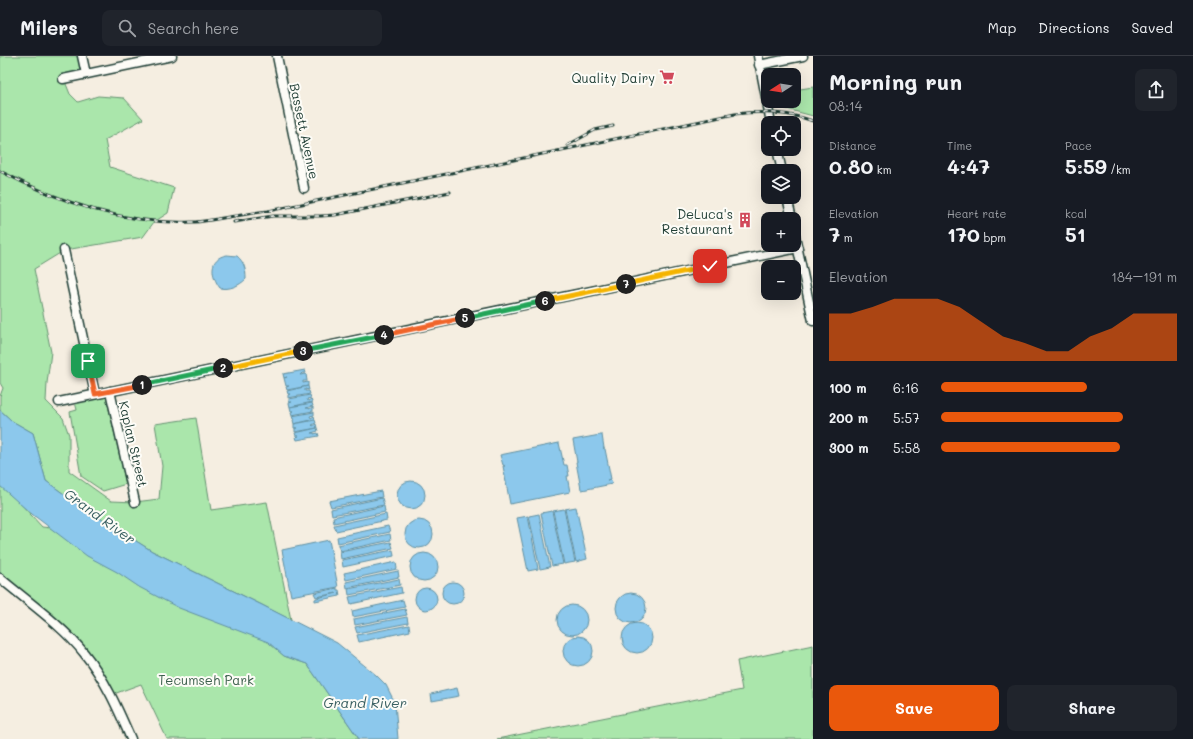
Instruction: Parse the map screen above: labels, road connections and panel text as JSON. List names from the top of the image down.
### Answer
{
  "streets": {
    "street": ["Bassett Avenue", "Kaplan Street"]
  },
  "water": ["Grand River"],
  "parks": ["Tecumseh Park"],
  "places": {
    "supermarket": ["Quality Dairy"],
    "building": ["DeLuca's Restaurant"]
  },
  "north": "left",
  "page": {
    "header": "Milers",
    "search": "Search here",
    "nav": ["Map", "Directions", "Saved"],
    "heading": ["Morning run", "08:14"],
    "map_buttons": ["+", "−"],
    "stats": [
      ["Distance", "0.80 km"],
      ["Time", "4:47"],
      ["Pace", "5:59 /km"],
      ["Elevation", "7 m"],
      ["Heart rate", "170 bpm"],
      ["kcal", "51"]
    ],
    "chart": ["Elevation", "184–191 m"],
    "pins": [
      "7",
      "6",
      "5",
      "4",
      "3",
      "2",
      "1"
    ],
    "list": [
      {
        "name": "100 m",
        "note": "6:16"
      },
      {
        "name": "200 m",
        "note": "5:57"
      },
      {
        "name": "300 m",
        "note": "5:58"
      }
    ],
    "buttons": ["Save", "Share"]
  }
}
